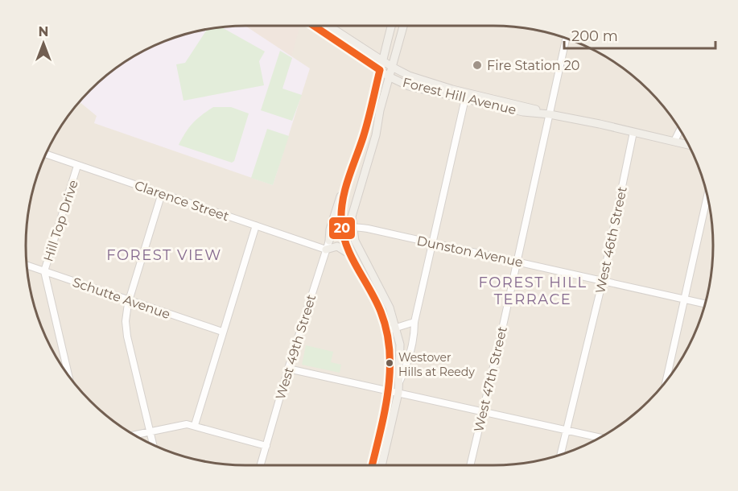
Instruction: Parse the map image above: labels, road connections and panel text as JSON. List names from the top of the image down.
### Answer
{
  "streets": {
    "main road": ["Forest Hill Avenue"],
    "street": [
      "Clarence Street",
      "Hill Top Drive",
      "West 46th Street",
      "Dunston Avenue",
      "Schutte Avenue",
      "West 49th Street",
      "West 47th Street"
    ]
  },
  "crossings": [
    ["Forest Hill Avenue", "West 46th Street"],
    ["Forest Hill Avenue", "West 47th Street"],
    ["Clarence Street", "Hill Top Drive"],
    ["Clarence Street", "West 49th Street"],
    ["Hill Top Drive", "Schutte Avenue"],
    ["West 46th Street", "Dunston Avenue"],
    ["Dunston Avenue", "West 49th Street"],
    ["Dunston Avenue", "West 47th Street"]
  ],
  "districts": ["FOREST VIEW", "FOREST HILL TERRACE"],
  "places": ["Fire Station 20", "Westover Hills at Reedy"],
  "lines": ["transit line 20"],
  "scale_bar": "200 m",
  "north": "top"
}
